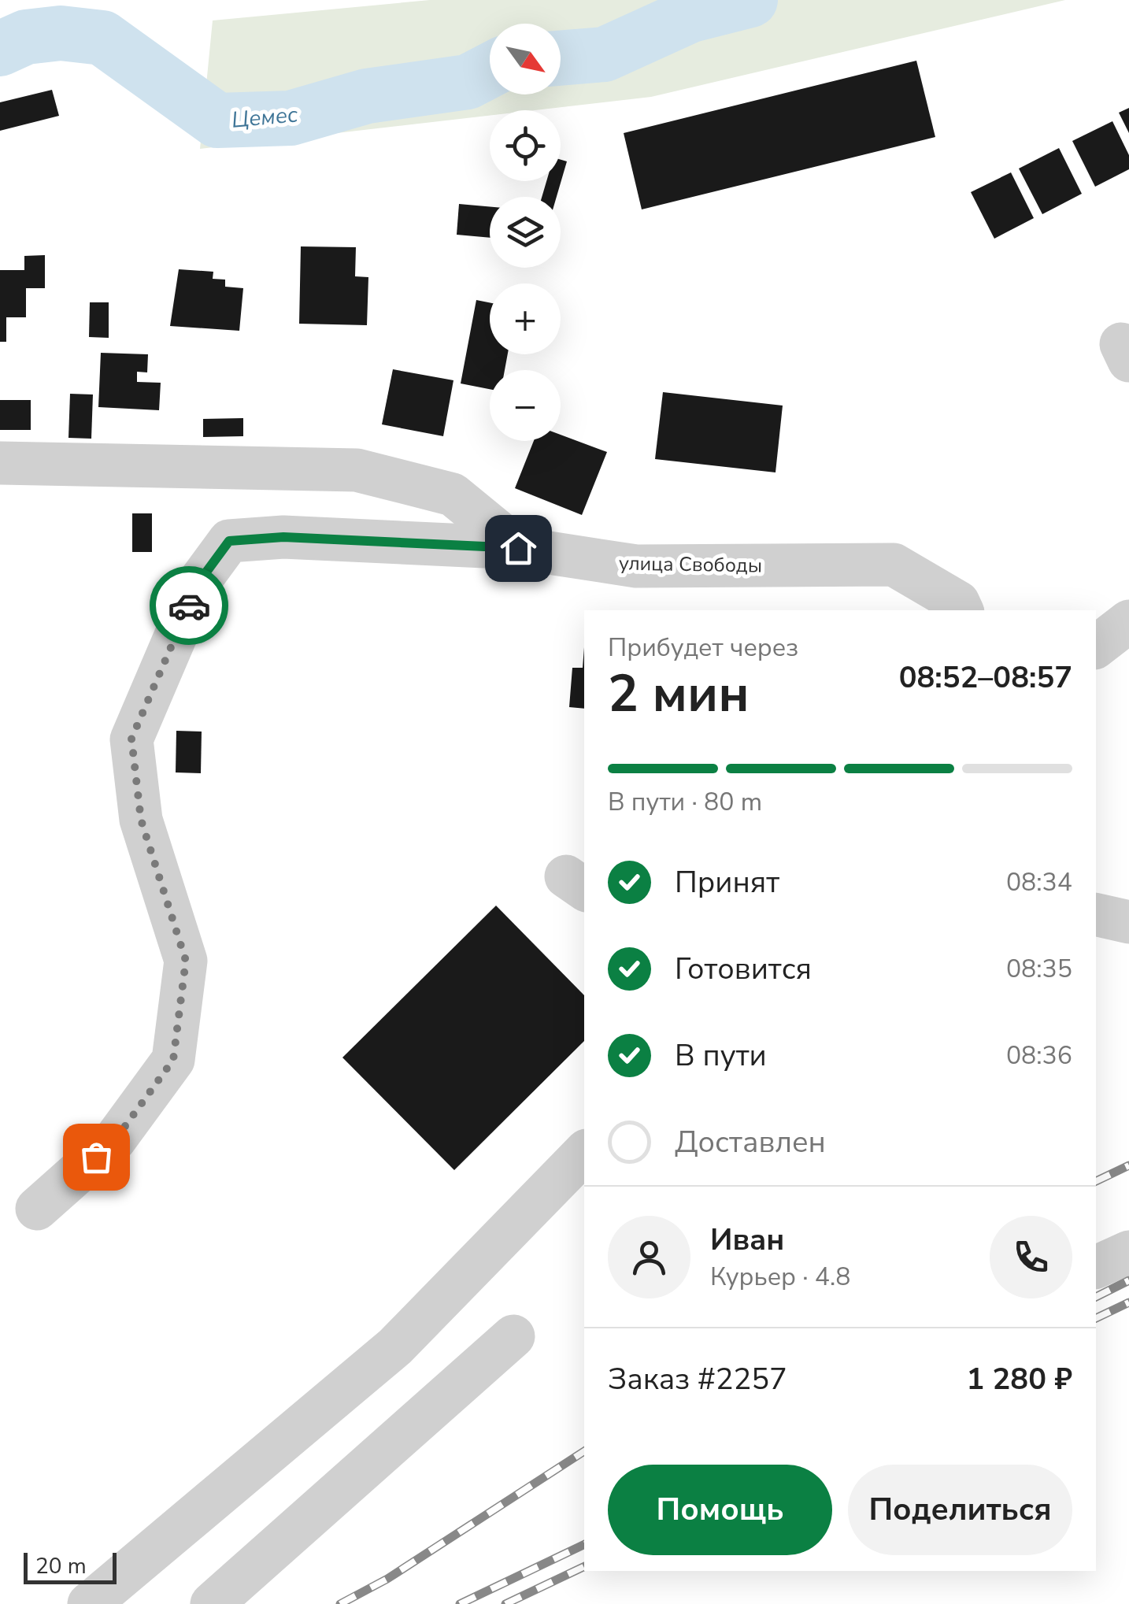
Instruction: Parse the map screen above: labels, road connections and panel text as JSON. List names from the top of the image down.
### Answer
{
  "streets": {
    "street": ["улица Свободы"]
  },
  "water": ["Цемес"],
  "scale_bar": "20 m",
  "north": "bottom right",
  "page": {
    "map_buttons": ["+", "−"],
    "heading": ["2 мин", "Прибудет через", "08:52–08:57"],
    "panel": [
      "Иван",
      "Курьер · 4.8",
      "Заказ #2257",
      "1 280 ₽"
    ],
    "bar": "В пути · 80 m",
    "list": [
      ["Принят", "08:34"],
      ["Готовится", "08:35"],
      ["В пути", "08:36"],
      "Доставлен"
    ],
    "buttons": ["Помощь", "Поделиться"],
    "scale": "20 m"
  }
}
